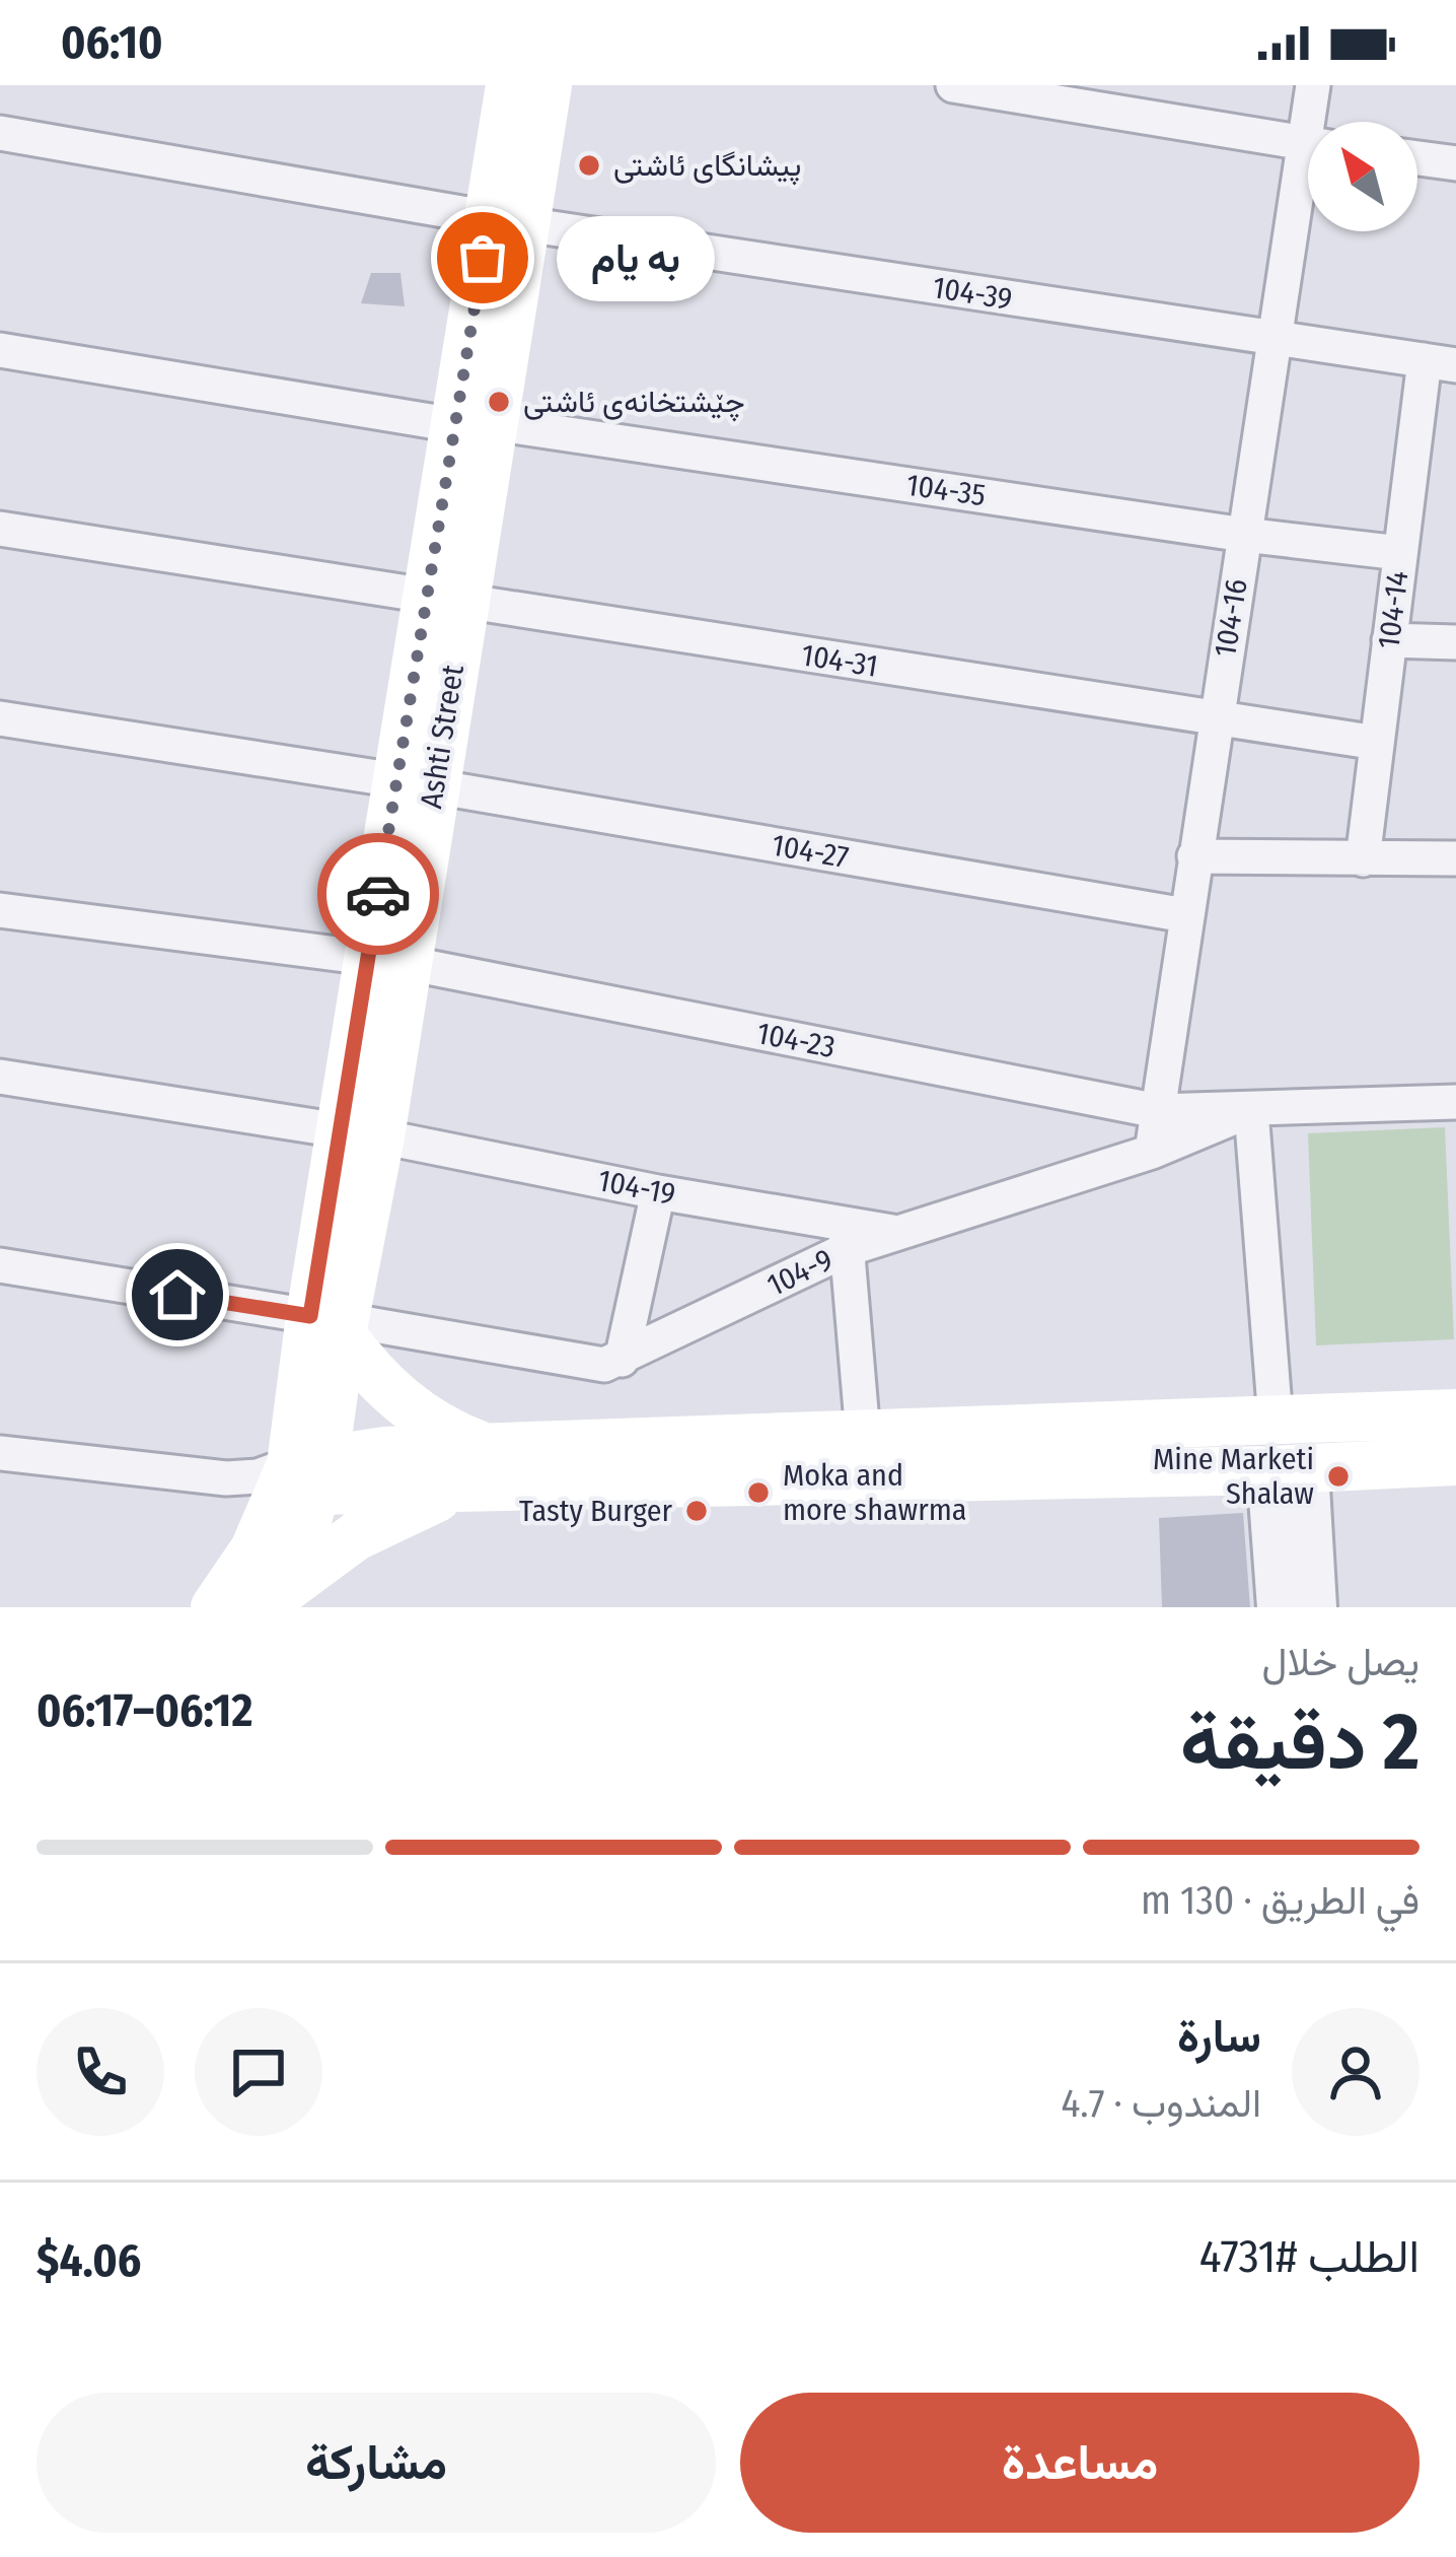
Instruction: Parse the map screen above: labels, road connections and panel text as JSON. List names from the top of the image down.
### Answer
{
  "streets": {
    "main road": ["Ashti Street"],
    "street": [
      "104-39",
      "104-35",
      "104-14",
      "104-16",
      "104-31",
      "104-27",
      "104-23",
      "104-19",
      "104-9"
    ]
  },
  "crossings": [
    ["104-39", "104-14"],
    ["104-39", "104-16"],
    ["104-39", "Ashti Street"],
    ["104-35", "104-14"],
    ["104-35", "104-16"],
    ["104-35", "Ashti Street"],
    ["104-14", "104-31"],
    ["104-16", "104-31"],
    ["104-16", "104-27"],
    ["104-16", "104-23"],
    ["104-16", "104-19"],
    ["104-31", "Ashti Street"],
    ["Ashti Street", "104-27"],
    ["Ashti Street", "104-23"],
    ["Ashti Street", "104-19"],
    ["Ashti Street", "104-9"],
    ["104-19", "104-9"]
  ],
  "places": [
    "پیشانگای ئاشتی",
    "به يام",
    "چێشتخانەی ئاشتی",
    "Mine Marketi Shalaw",
    "Moka and more shawrma",
    "Tasty Burger"
  ],
  "north": "top left",
  "page": {
    "status": "06:10",
    "bubble": "به يام",
    "heading": ["2 دقيقة", "يصل خلال", "06:12–06:17"],
    "panel": [
      "سارة",
      "المندوب · 4.7",
      "الطلب #4731",
      "$4.06"
    ],
    "bar": "في الطريق · 130 m",
    "buttons": ["مساعدة", "مشاركة"]
  }
}
